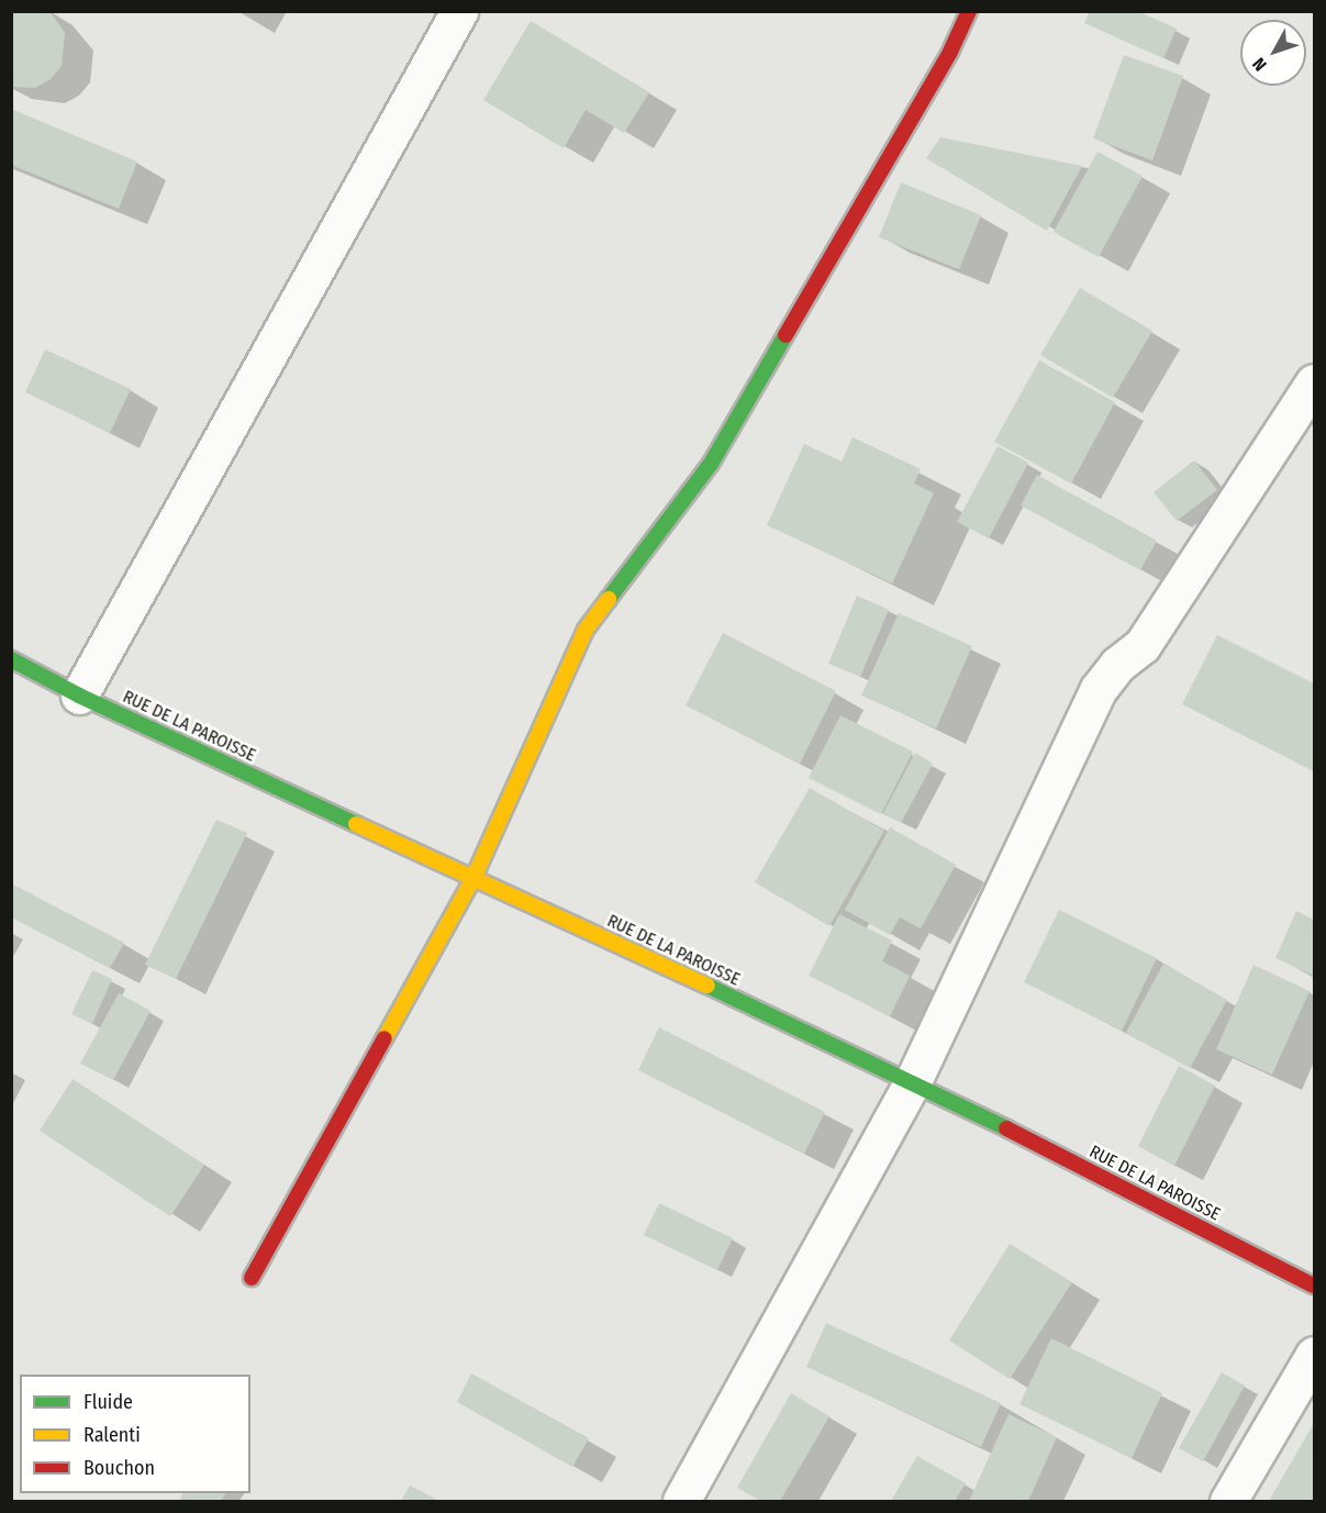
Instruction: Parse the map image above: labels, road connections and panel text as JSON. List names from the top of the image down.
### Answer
{
  "streets": {
    "street": ["RUE DE LA PAROISSE"]
  },
  "legend": ["Fluide", "Ralenti", "Bouchon"],
  "north": "bottom left"
}
